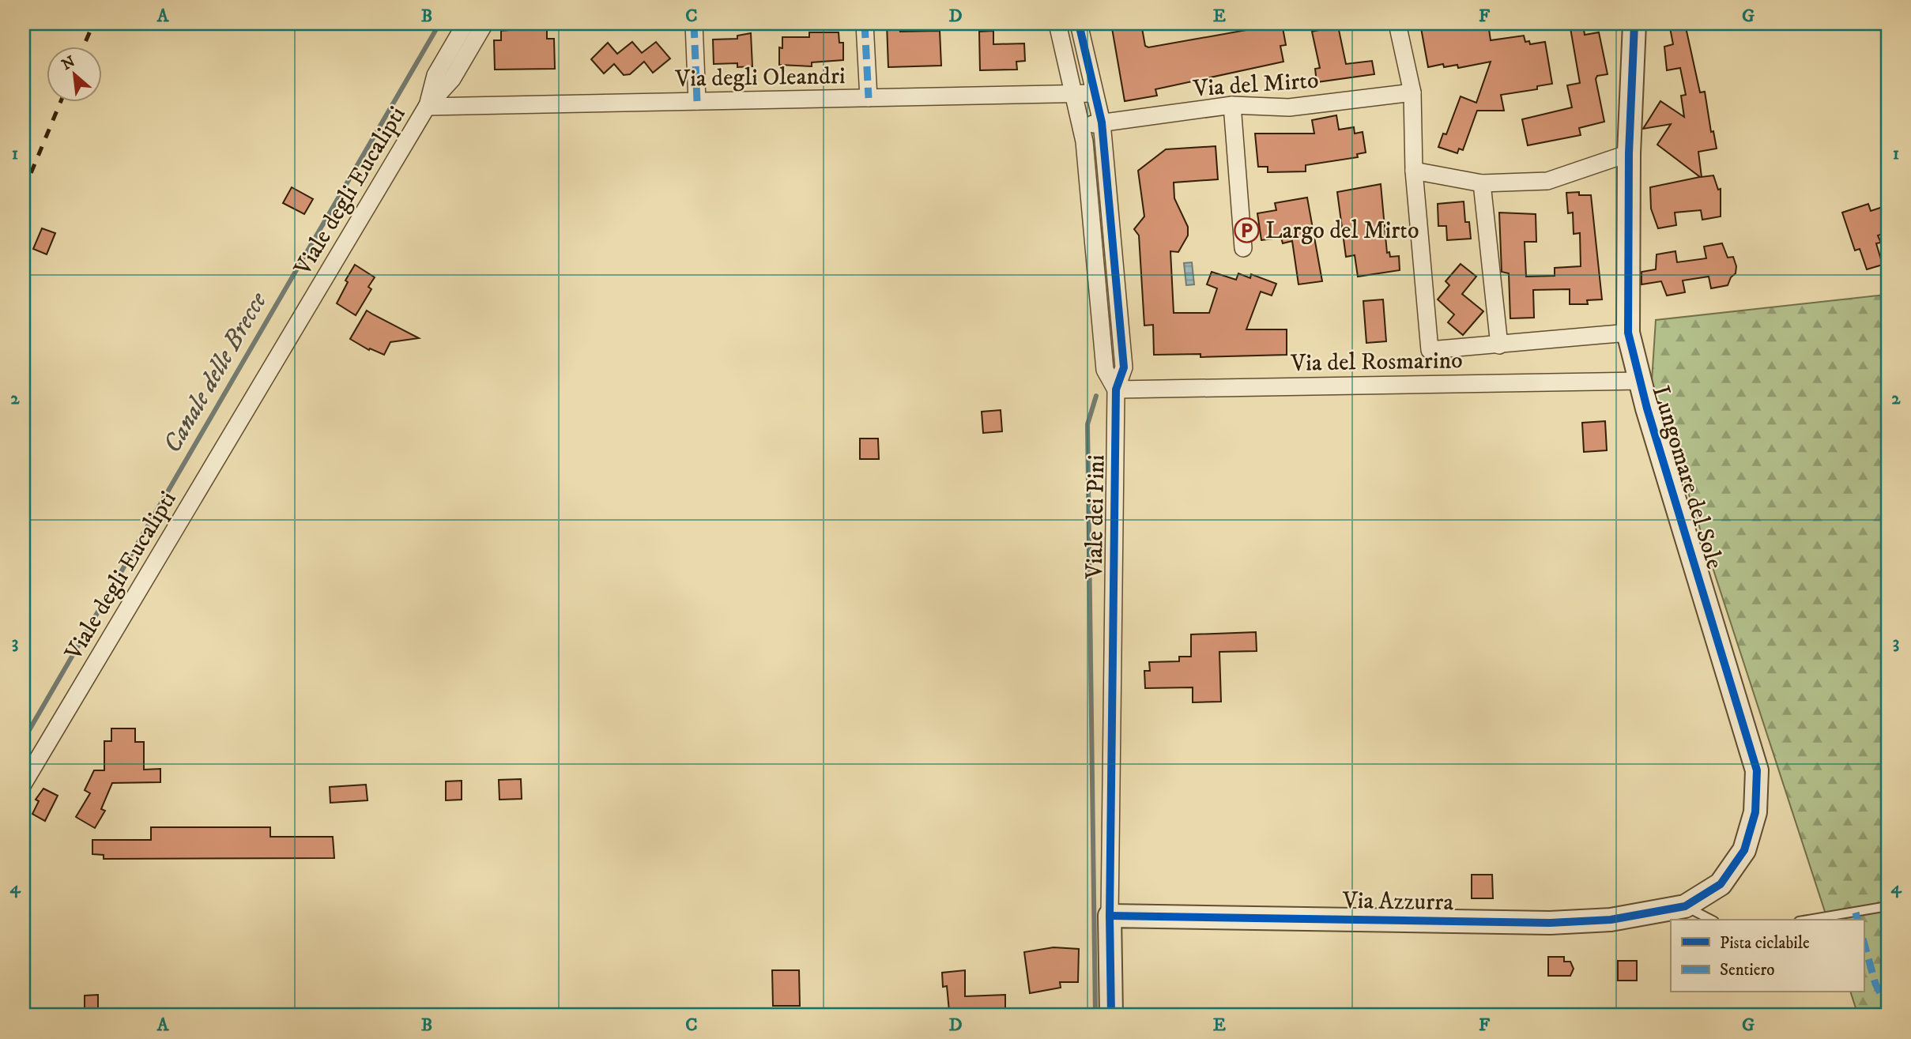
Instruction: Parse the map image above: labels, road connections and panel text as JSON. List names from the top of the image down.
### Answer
{
  "streets": {
    "street": [
      "Via degli Oleandri",
      "Via del Mirto",
      "Viale degli Eucalipti",
      "Via del Rosmarino",
      "Lungomare del Sole",
      "Viale dei Pini",
      "Via Azzurra"
    ]
  },
  "crossings": [
    ["Via degli Oleandri", "Viale degli Eucalipti"],
    ["Via degli Oleandri", "Viale dei Pini"],
    ["Via del Mirto", "Viale dei Pini"],
    ["Via del Rosmarino", "Lungomare del Sole"],
    ["Via del Rosmarino", "Viale dei Pini"],
    ["Lungomare del Sole", "Via Azzurra"],
    ["Viale dei Pini", "Via Azzurra"]
  ],
  "water": ["Canale delle Brecce"],
  "places": {
    "parking": ["Largo del Mirto"]
  },
  "legend": ["Pista ciclabile", "Sentiero"],
  "north": "top left",
  "grid": {
    "columns": [
      "A",
      "B",
      "C",
      "D",
      "E",
      "F",
      "G"
    ],
    "rows": [
      "1",
      "2",
      "3",
      "4"
    ]
  }
}
